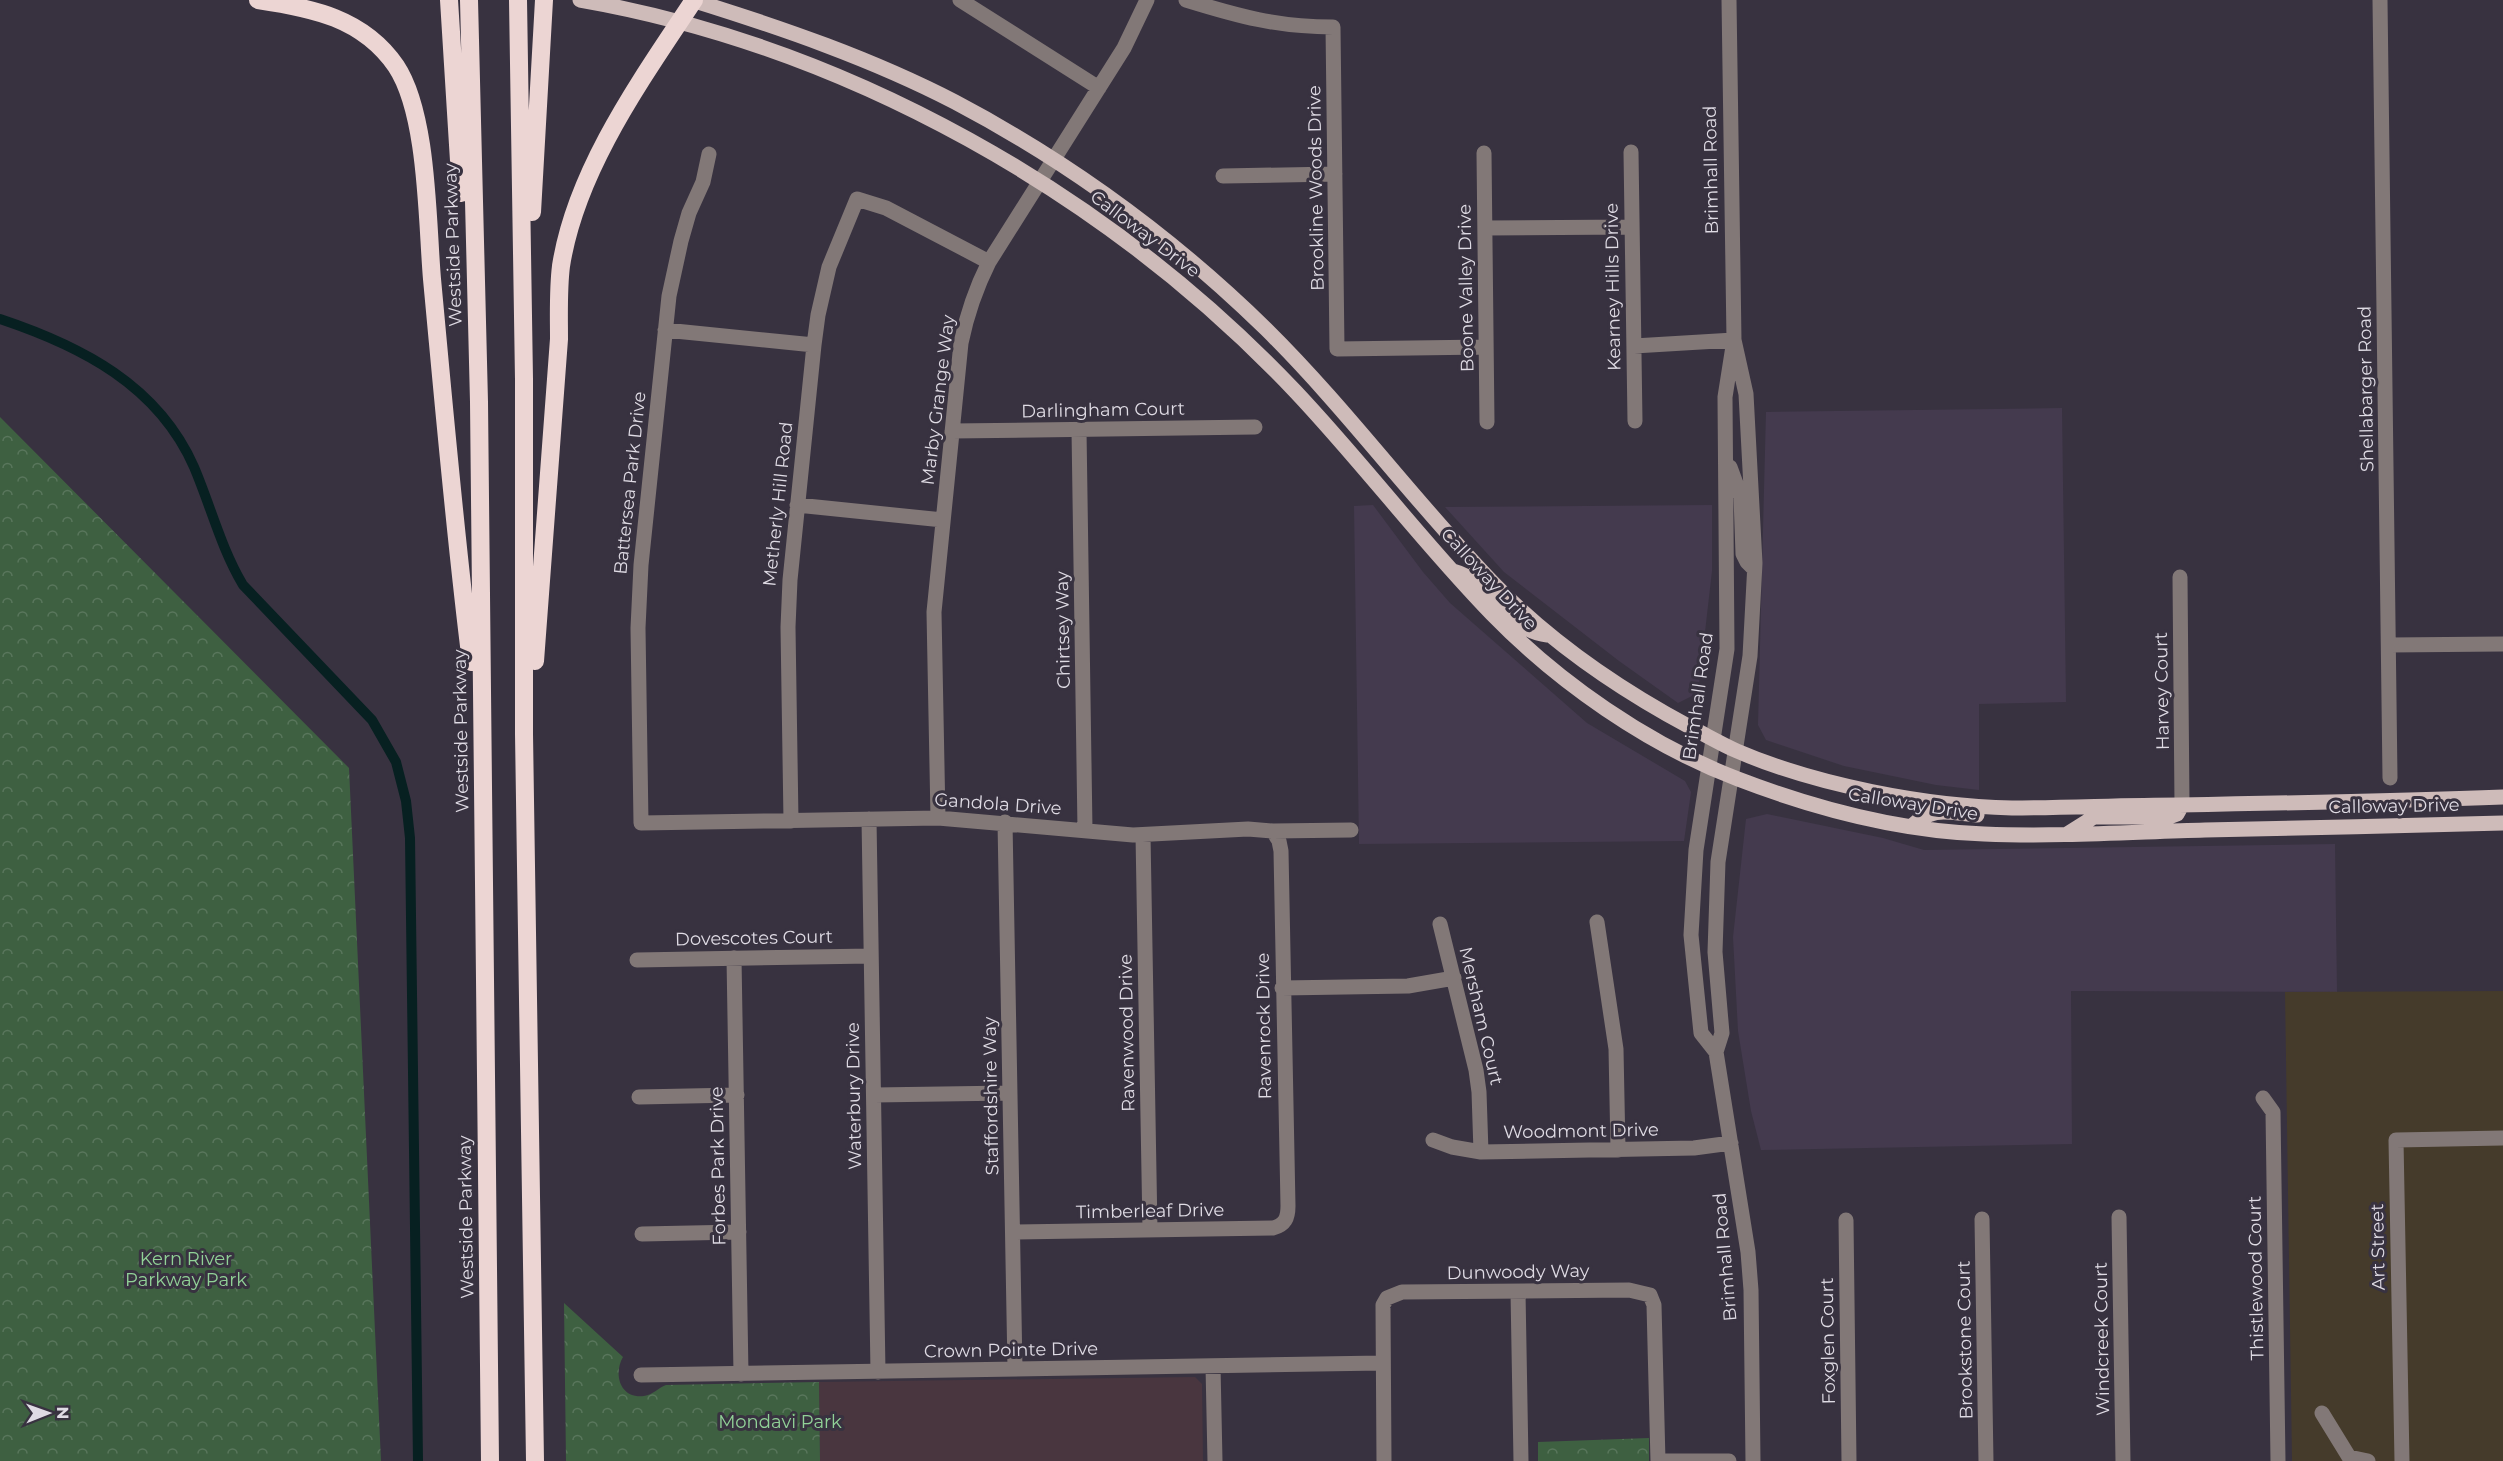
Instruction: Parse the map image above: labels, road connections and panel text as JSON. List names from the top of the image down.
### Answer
{
  "streets": {
    "highway": ["Westside Parkway"],
    "main road": ["Calloway Drive"],
    "street": [
      "Brimhall Road",
      "Brookline Woods Drive",
      "Kearney Hills Drive",
      "Boone Valley Drive",
      "Shellabarger Road",
      "Marby Grange Way",
      "Darlingham Court",
      "Battersea Park Drive",
      "Metherly Hill Road",
      "Chirtsey Way",
      "Harvey Court",
      "Gandola Drive",
      "Dovescotes Court",
      "Mersham Court",
      "Ravenrock Drive",
      "Ravenwood Drive",
      "Waterbury Drive",
      "Staffordshire Way",
      "Woodmont Drive",
      "Forbes Park Drive",
      "Timberleaf Drive",
      "Art Street",
      "Dunwoody Way",
      "Thistlewood Court",
      "Windcreek Court",
      "Brookstone Court",
      "Foxglen Court",
      "Crown Pointe Drive"
    ]
  },
  "crossings": [
    ["Brimhall Road", "Calloway Drive"],
    ["Brimhall Road", "Woodmont Drive"],
    ["Brookline Woods Drive", "Boone Valley Drive"],
    ["Calloway Drive", "Marby Grange Way"],
    ["Calloway Drive", "Harvey Court"],
    ["Marby Grange Way", "Darlingham Court"],
    ["Marby Grange Way", "Metherly Hill Road"],
    ["Marby Grange Way", "Gandola Drive"],
    ["Darlingham Court", "Chirtsey Way"],
    ["Battersea Park Drive", "Gandola Drive"],
    ["Metherly Hill Road", "Gandola Drive"],
    ["Chirtsey Way", "Gandola Drive"],
    ["Gandola Drive", "Ravenrock Drive"],
    ["Gandola Drive", "Ravenwood Drive"],
    ["Gandola Drive", "Waterbury Drive"],
    ["Gandola Drive", "Staffordshire Way"],
    ["Dovescotes Court", "Waterbury Drive"],
    ["Dovescotes Court", "Forbes Park Drive"],
    ["Mersham Court", "Woodmont Drive"],
    ["Ravenrock Drive", "Timberleaf Drive"],
    ["Ravenwood Drive", "Timberleaf Drive"],
    ["Waterbury Drive", "Crown Pointe Drive"],
    ["Staffordshire Way", "Timberleaf Drive"],
    ["Staffordshire Way", "Crown Pointe Drive"],
    ["Forbes Park Drive", "Crown Pointe Drive"],
    ["Dunwoody Way", "Crown Pointe Drive"]
  ],
  "parks": ["Kern River Parkway Park", "Mondavi Park"],
  "north": "right"
}
